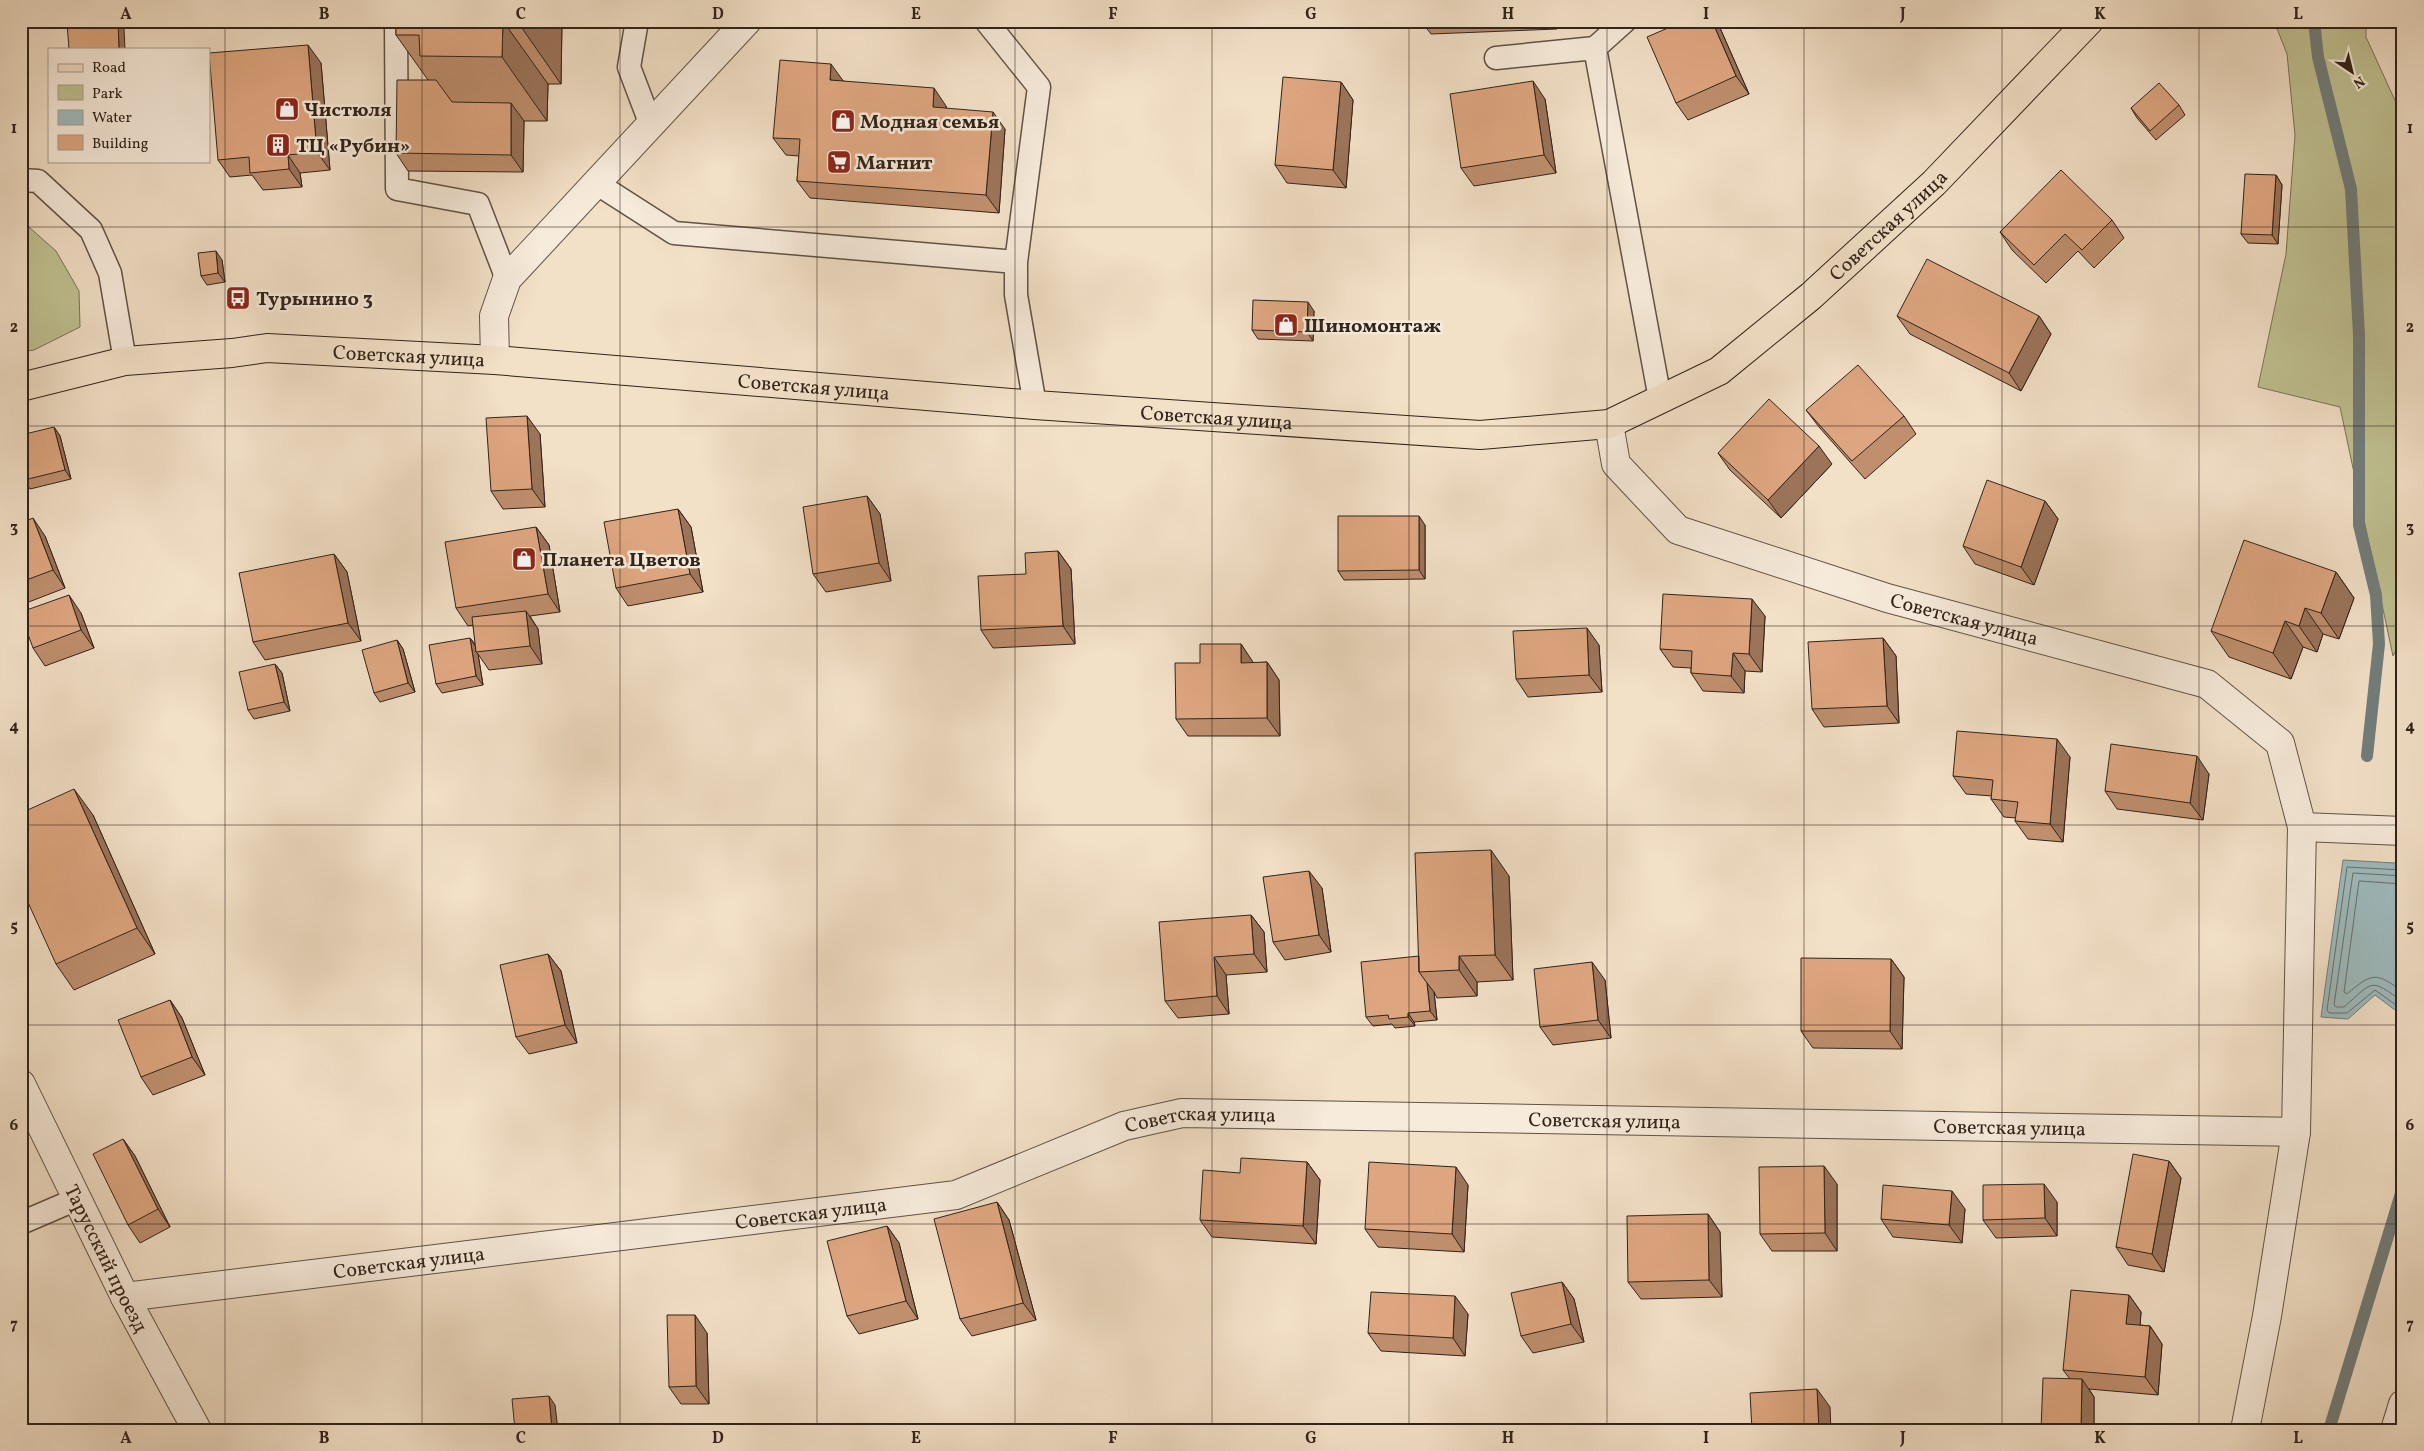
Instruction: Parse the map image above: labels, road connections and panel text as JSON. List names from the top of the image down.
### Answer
{
  "streets": {
    "main road": ["Советская улица"],
    "street": ["Тарусский проезд"]
  },
  "crossings": [
    ["Советская улица", "Тарусский проезд"]
  ],
  "places": {
    "shop": [
      "Чистюля",
      "Модная семья",
      "Шиномонтаж",
      "Планета Цветов"
    ],
    "building": ["ТЦ «Рубин»"],
    "supermarket": ["Магнит"],
    "bus stop": ["Турынино 3"]
  },
  "legend": [
    "Road",
    "Park",
    "Water",
    "Building"
  ],
  "north": "bottom right",
  "grid": {
    "columns": [
      "A",
      "B",
      "C",
      "D",
      "E",
      "F",
      "G",
      "H",
      "I",
      "J",
      "K",
      "L"
    ],
    "rows": [
      "1",
      "2",
      "3",
      "4",
      "5",
      "6",
      "7"
    ]
  }
}
